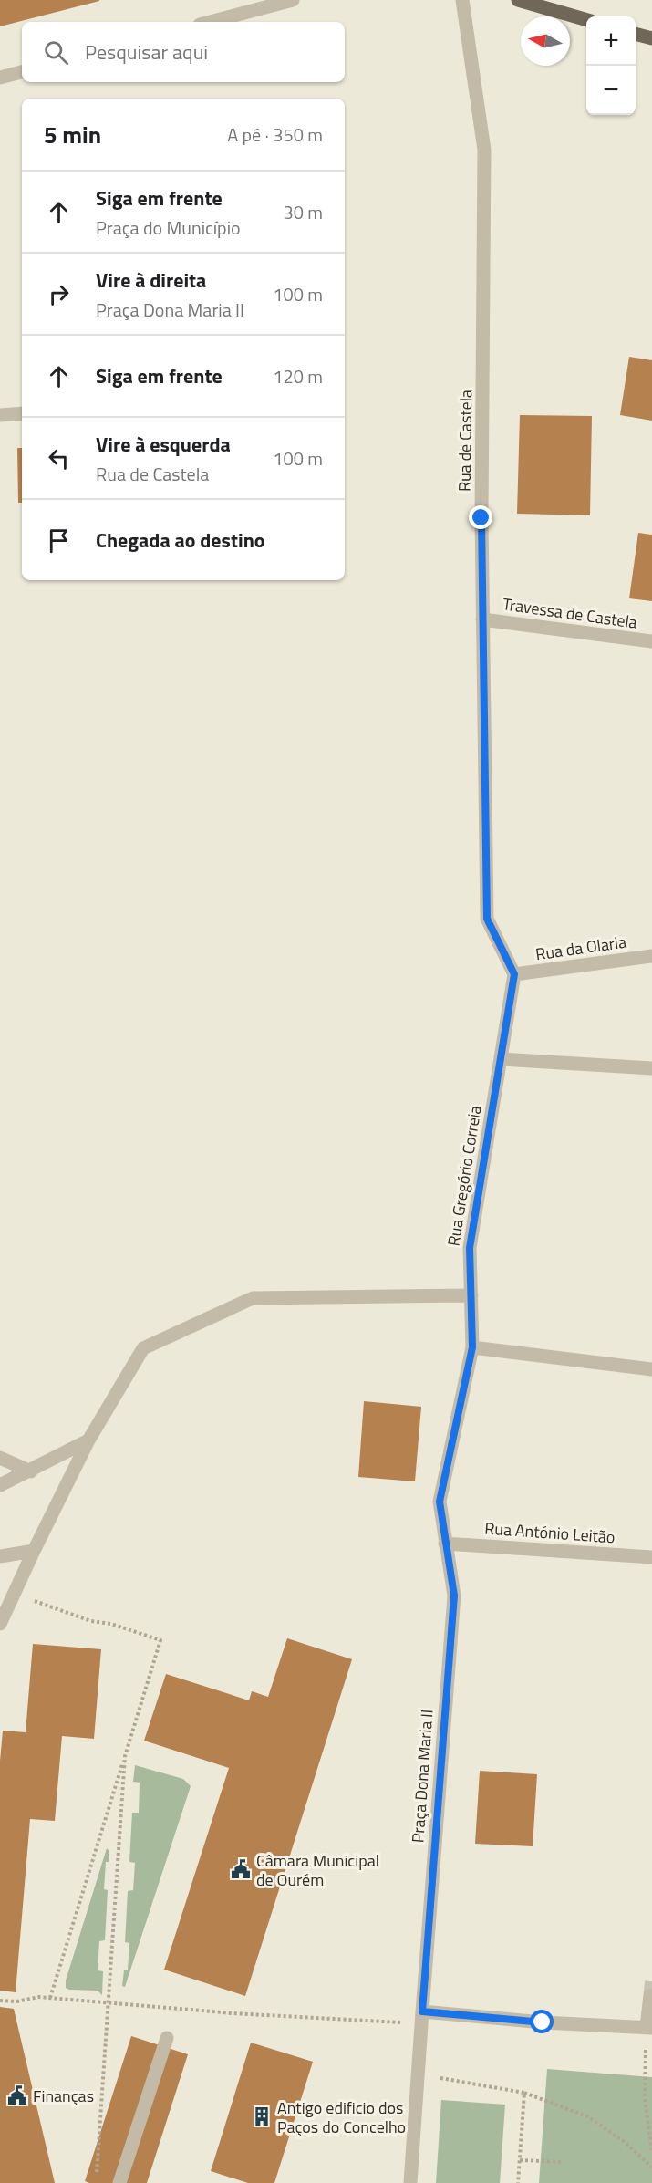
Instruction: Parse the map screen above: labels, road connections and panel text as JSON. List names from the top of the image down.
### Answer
{
  "streets": {
    "street": [
      "Rua de Castela",
      "Travessa de Castela",
      "Rua da Olaria",
      "Rua Gregório Correia",
      "Rua António Leitão",
      "Praça Dona Maria II"
    ]
  },
  "crossings": [
    ["Rua de Castela", "Travessa de Castela"],
    ["Rua de Castela", "Rua da Olaria"],
    ["Rua de Castela", "Rua Gregório Correia"],
    ["Rua da Olaria", "Rua Gregório Correia"],
    ["Rua Gregório Correia", "Rua António Leitão"],
    ["Rua Gregório Correia", "Praça Dona Maria II"],
    ["Rua António Leitão", "Praça Dona Maria II"]
  ],
  "places": {
    "public building": ["Câmara Municipal de Ourém", "Finanças"],
    "building": ["Antigo edificio dos Paços do Concelho"]
  },
  "north": "left",
  "page": {
    "map_buttons": ["+", "−"],
    "search": "Pesquisar aqui",
    "heading": ["5 min", "A pé · 350 m"],
    "list": [
      ["Siga em frente", "Praça do Município", "30 m"],
      ["Vire à direita", "Praça Dona Maria II", "100 m"],
      ["Siga em frente", "120 m"],
      ["Vire à esquerda", "Rua de Castela", "100 m"],
      "Chegada ao destino"
    ]
  }
}
